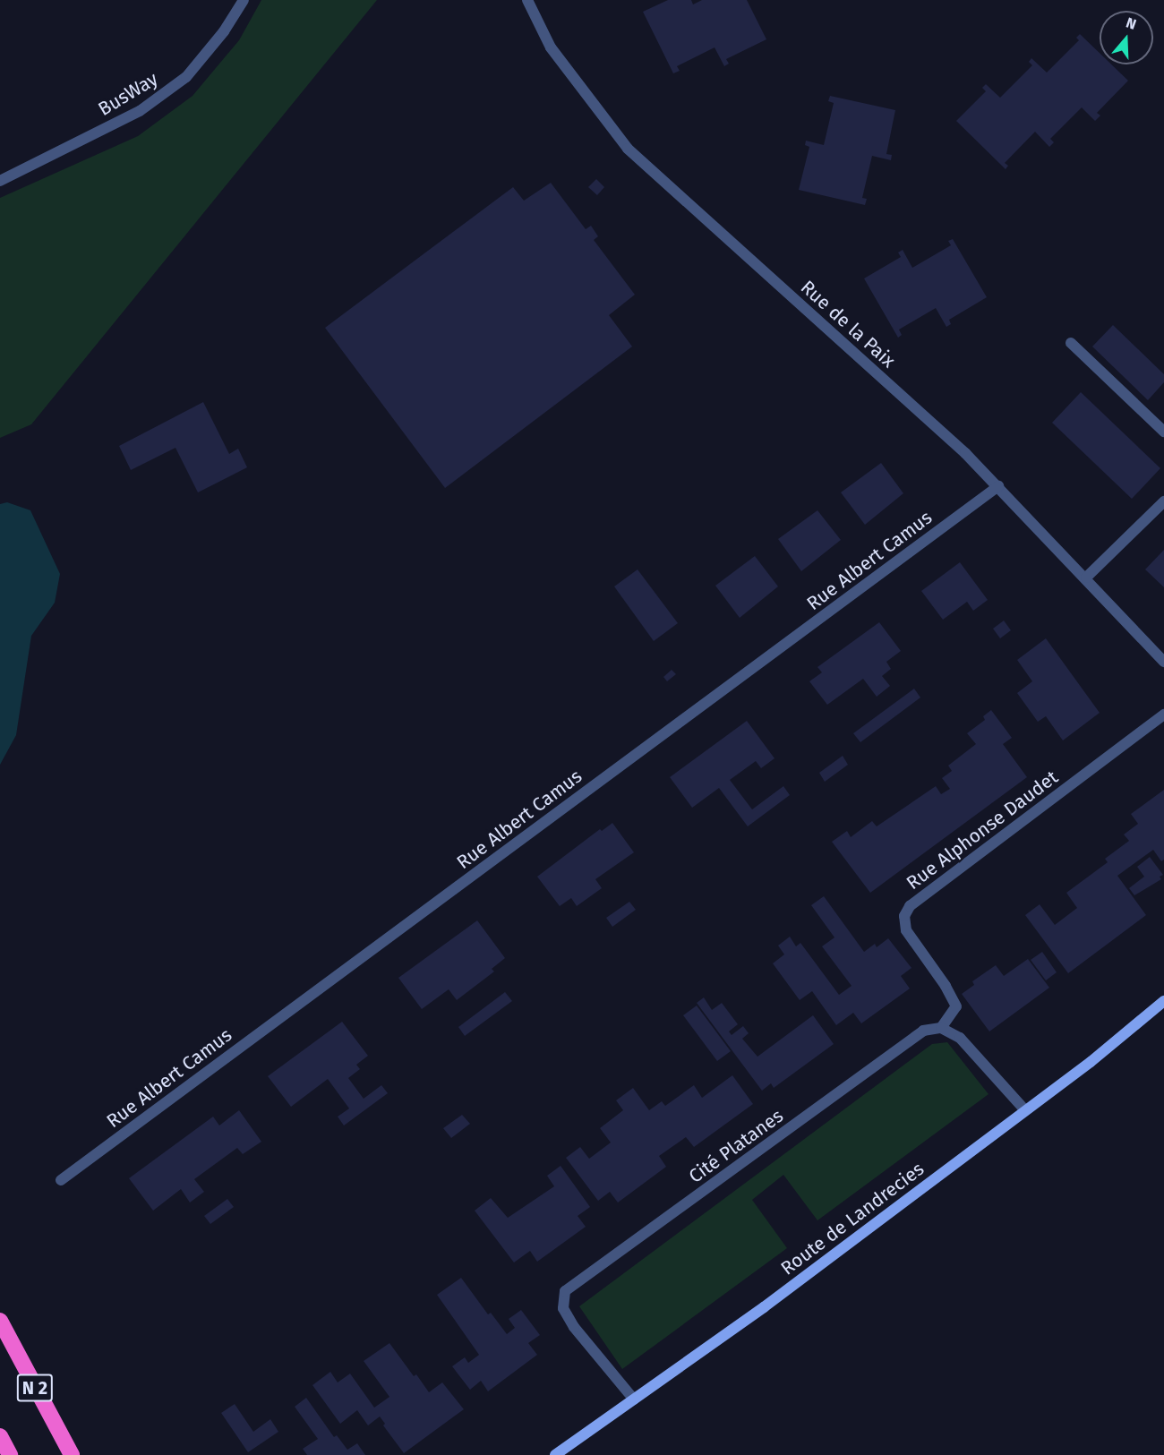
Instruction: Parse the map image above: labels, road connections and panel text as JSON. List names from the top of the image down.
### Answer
{
  "streets": {
    "highway": ["N 2"],
    "main road": ["Route de Landrecies"],
    "street": [
      "BusWay",
      "Rue de la Paix",
      "Rue Albert Camus",
      "Rue Alphonse Daudet",
      "Cité Platanes"
    ]
  },
  "crossings": [
    ["Rue de la Paix", "Rue Albert Camus"],
    ["Rue Alphonse Daudet", "Cité Platanes"],
    ["Cité Platanes", "Route de Landrecies"]
  ],
  "north": "top"
}
